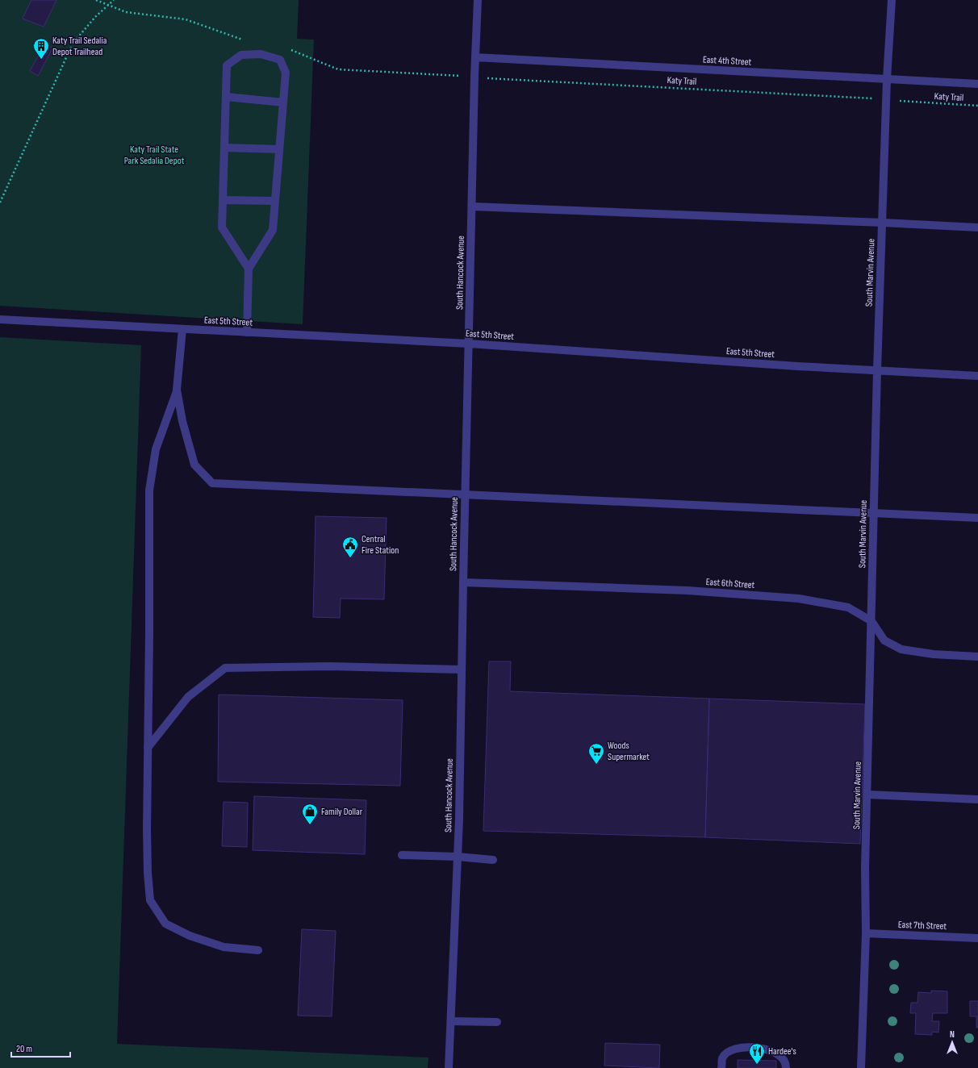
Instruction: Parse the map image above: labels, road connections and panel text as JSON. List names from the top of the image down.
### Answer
{
  "streets": {
    "street": [
      "East 4th Street",
      "South Hancock Avenue",
      "South Marvin Avenue",
      "East 5th Street",
      "East 6th Street",
      "East 7th Street"
    ],
    "path": ["Katy Trail"]
  },
  "crossings": [
    ["East 4th Street", "South Hancock Avenue"],
    ["East 4th Street", "South Marvin Avenue"],
    ["South Hancock Avenue", "East 5th Street"],
    ["South Hancock Avenue", "East 6th Street"],
    ["South Marvin Avenue", "East 5th Street"],
    ["South Marvin Avenue", "East 6th Street"],
    ["South Marvin Avenue", "East 7th Street"]
  ],
  "parks": ["Katy Trail State Park Sedalia Depot"],
  "places": {
    "building": ["Katy Trail Sedalia Depot Trailhead"],
    "public building": ["Central Fire Station"],
    "supermarket": ["Woods Supermarket"],
    "shop": ["Family Dollar"],
    "restaurant": ["Hardee's"]
  },
  "scale_bar": "20 m",
  "north": "top"
}
